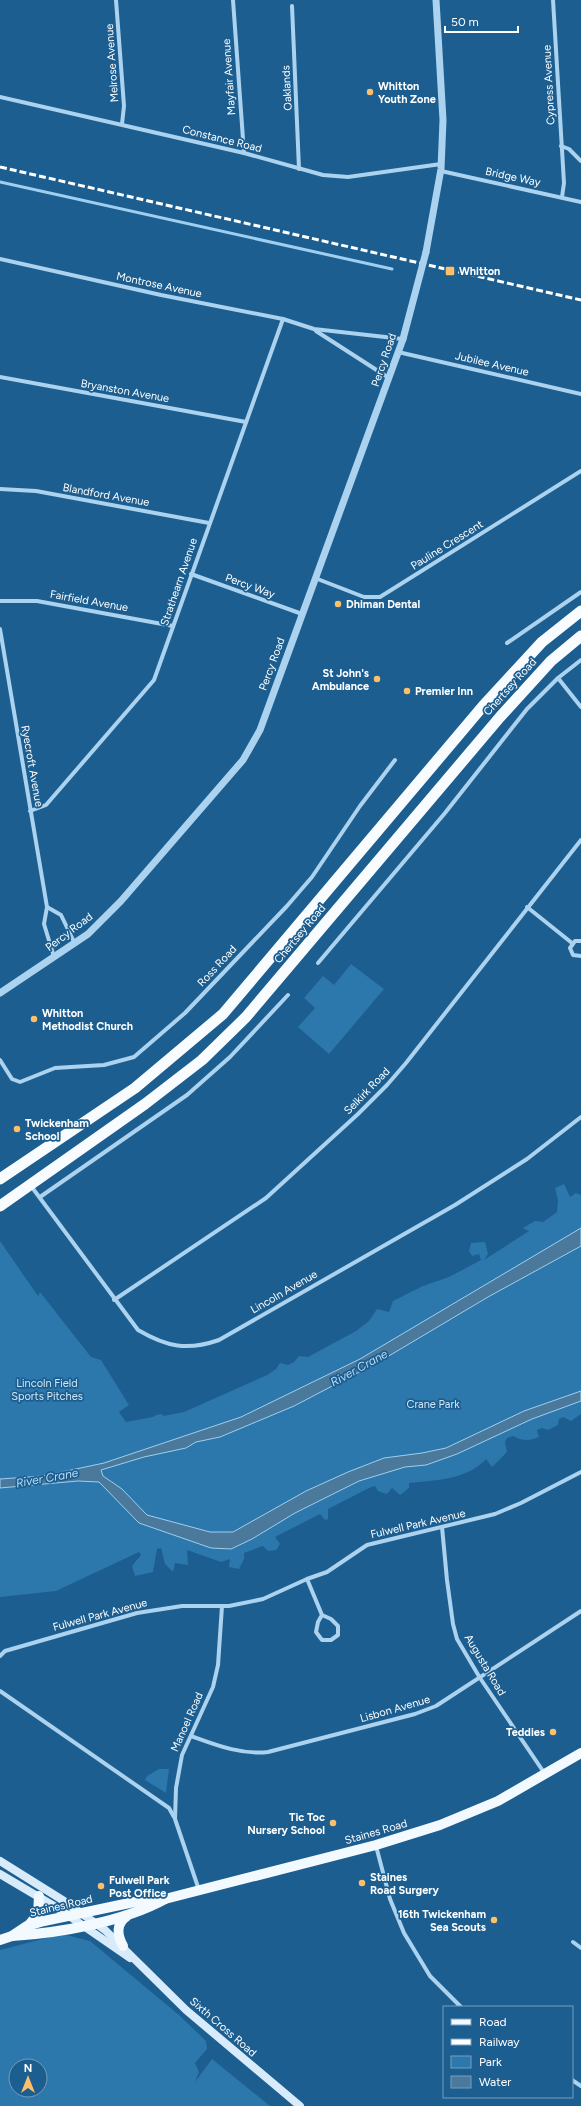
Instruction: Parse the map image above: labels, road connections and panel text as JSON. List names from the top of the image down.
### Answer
{
  "streets": {
    "highway": ["Chertsey Road"],
    "main road": ["Staines Road", "Sixth Cross Road"],
    "street": [
      "Melrose Avenue",
      "Mayfair Avenue",
      "Cypress Avenue",
      "Oaklands",
      "Constance Road",
      "Bridge Way",
      "Montrose Avenue",
      "Percy Road",
      "Jubilee Avenue",
      "Bryanston Avenue",
      "Blandford Avenue",
      "Pauline Crescent",
      "Strathearn Avenue",
      "Percy Way",
      "Fairfield Avenue",
      "Ryecroft Avenue",
      "Ross Road",
      "Selkirk Road",
      "Lincoln Avenue",
      "Fulwell Park Avenue",
      "Augusta Road",
      "Lisbon Avenue",
      "Manoel Road"
    ]
  },
  "crossings": [
    ["Melrose Avenue", "Constance Road"],
    ["Mayfair Avenue", "Constance Road"],
    ["Cypress Avenue", "Bridge Way"],
    ["Oaklands", "Constance Road"],
    ["Constance Road", "Bridge Way"],
    ["Constance Road", "Percy Road"],
    ["Bridge Way", "Percy Road"],
    ["Montrose Avenue", "Percy Road"],
    ["Montrose Avenue", "Strathearn Avenue"],
    ["Percy Road", "Jubilee Avenue"],
    ["Percy Road", "Pauline Crescent"],
    ["Percy Road", "Percy Way"],
    ["Percy Road", "Ryecroft Avenue"],
    ["Bryanston Avenue", "Strathearn Avenue"],
    ["Blandford Avenue", "Strathearn Avenue"],
    ["Strathearn Avenue", "Percy Way"],
    ["Strathearn Avenue", "Fairfield Avenue"],
    ["Strathearn Avenue", "Ryecroft Avenue"],
    ["Chertsey Road", "Lincoln Avenue"],
    ["Selkirk Road", "Lincoln Avenue"],
    ["Fulwell Park Avenue", "Augusta Road"],
    ["Fulwell Park Avenue", "Manoel Road"],
    ["Augusta Road", "Lisbon Avenue"],
    ["Augusta Road", "Staines Road"],
    ["Lisbon Avenue", "Manoel Road"],
    ["Manoel Road", "Staines Road"],
    ["Staines Road", "Sixth Cross Road"]
  ],
  "water": ["River Crane"],
  "parks": ["Lincoln Field Sports Pitches", "Crane Park"],
  "places": {
    "other": [
      "Whitton Youth Zone",
      "Dhiman Dental",
      "St John's Ambulance",
      "Premier Inn",
      "Whitton Methodist Church",
      "Twickenham School",
      "Teddies",
      "Tic Toc Nursery School",
      "Staines Road Surgery",
      "Fulwell Park Post Office",
      "16th Twickenham Sea Scouts"
    ],
    "transit": ["Whitton"]
  },
  "legend": [
    "Road",
    "Railway",
    "Park",
    "Water"
  ],
  "scale_bar": "50 m",
  "north": "top"
}
